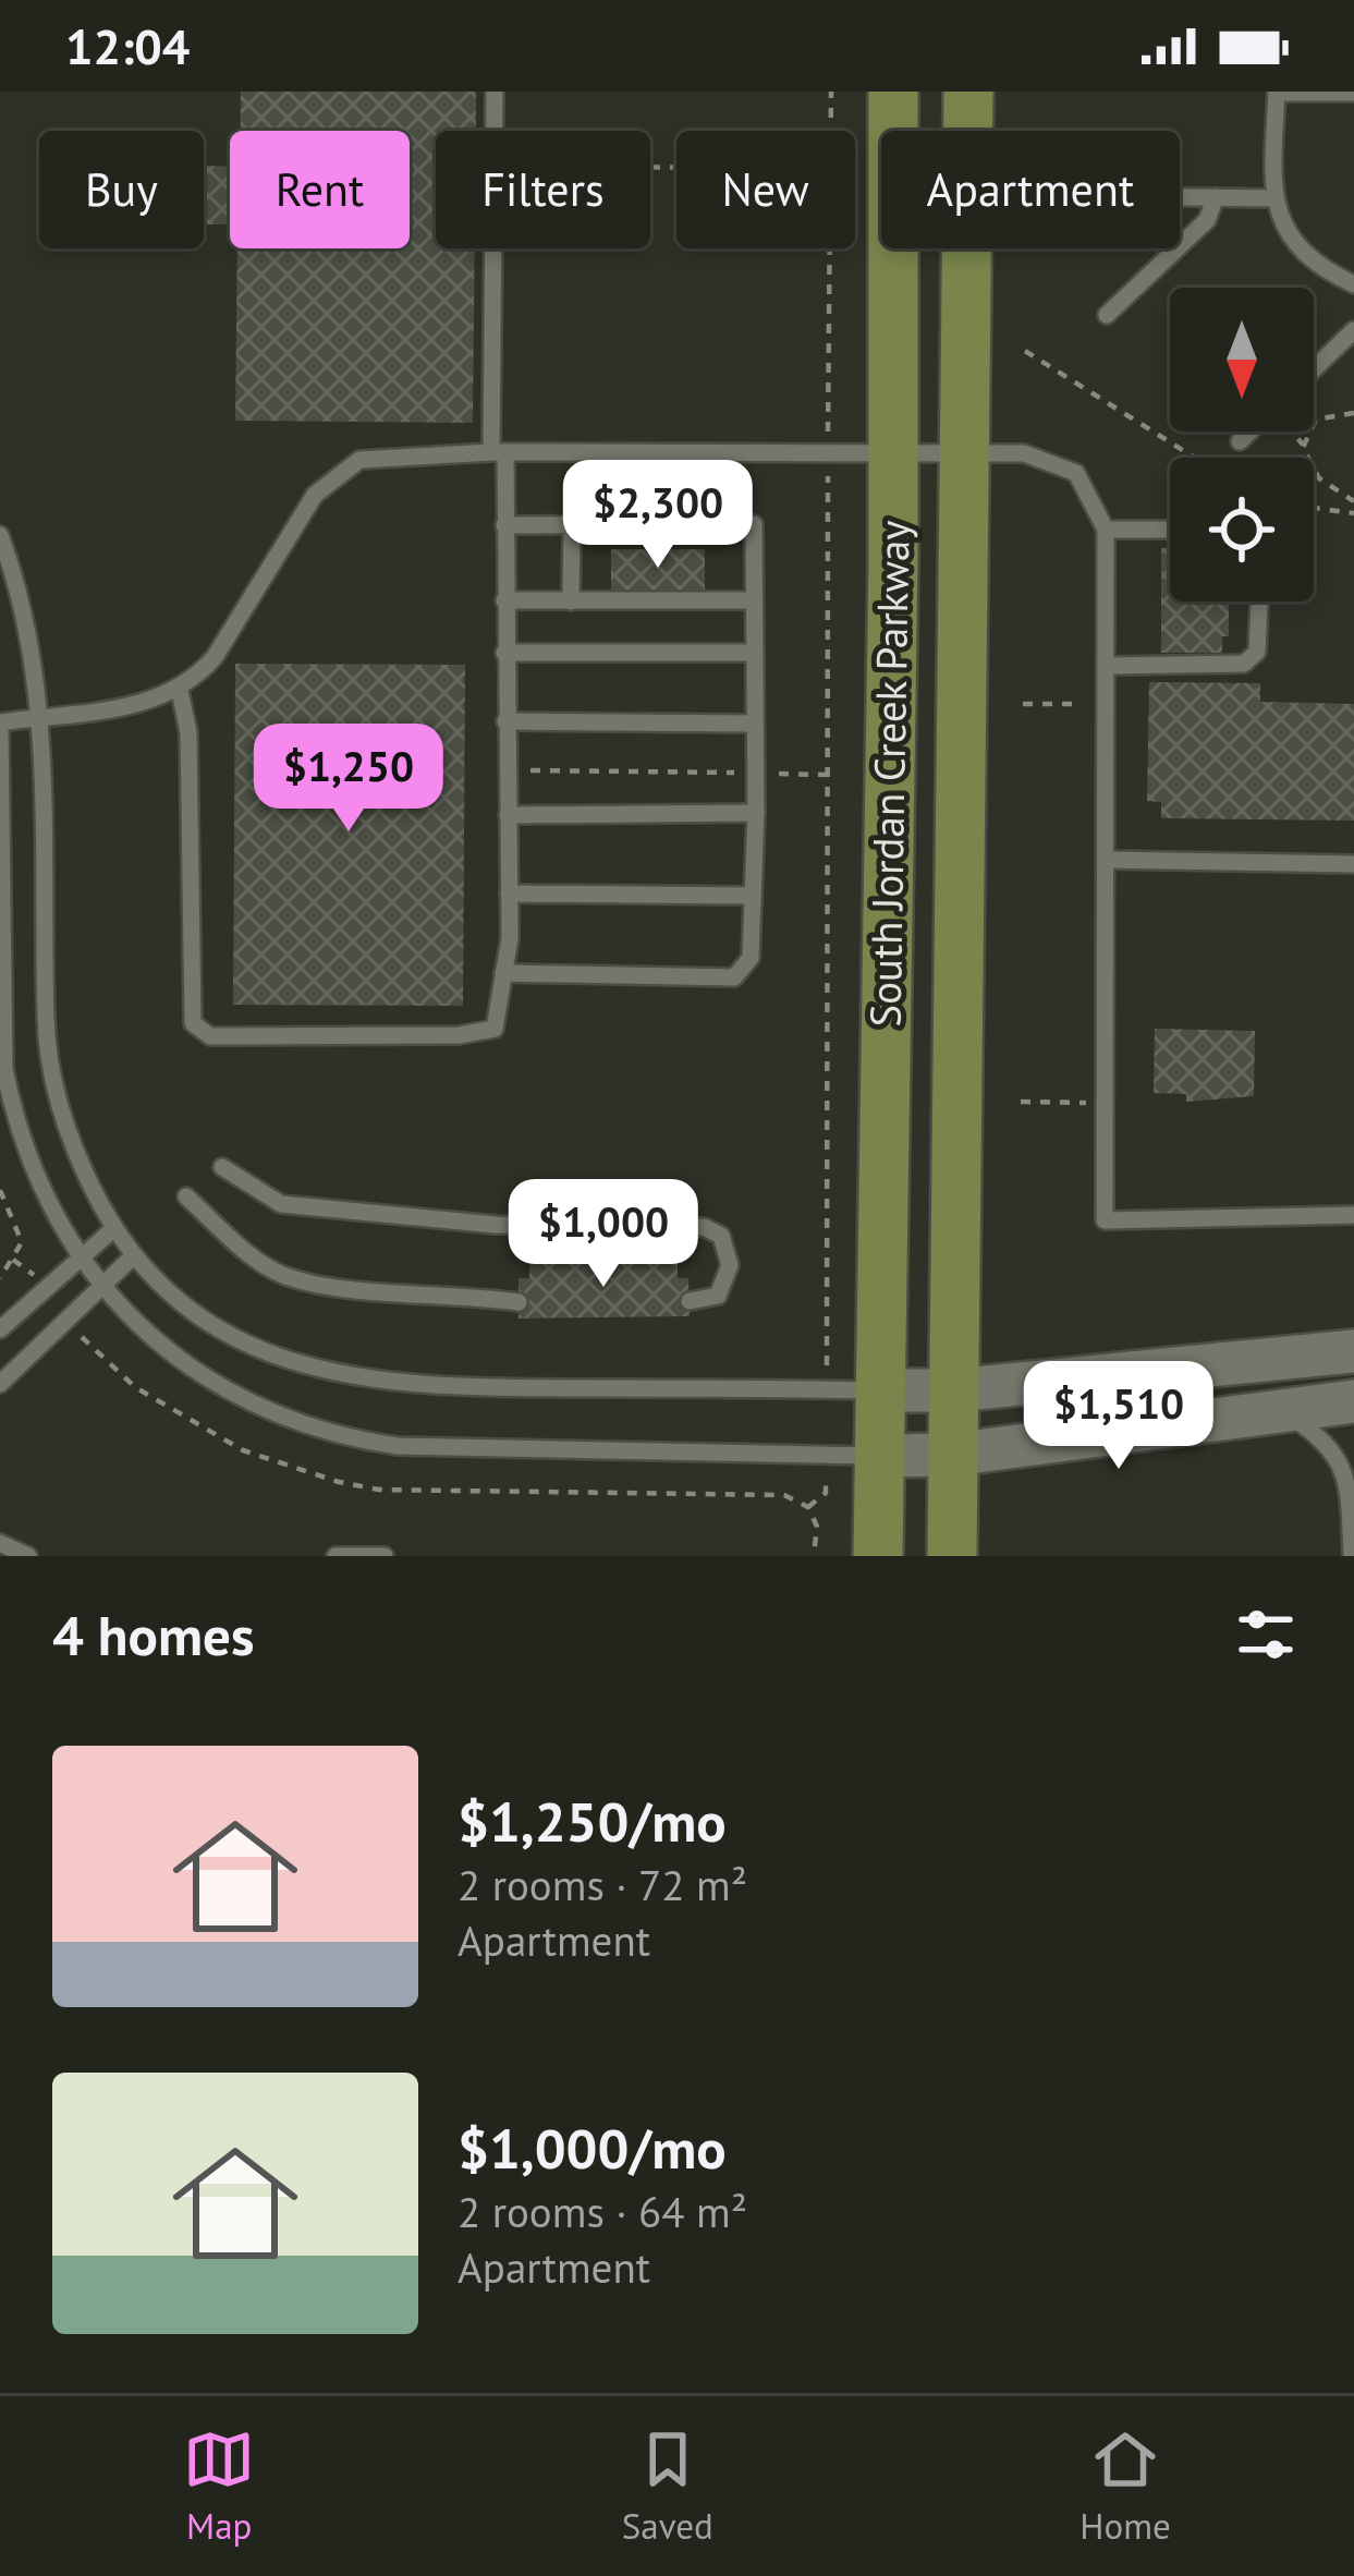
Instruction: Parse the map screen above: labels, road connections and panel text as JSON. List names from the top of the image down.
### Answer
{
  "streets": {
    "main road": ["South Jordan Creek Parkway"]
  },
  "north": "bottom",
  "page": {
    "status": "12:04",
    "chip": [
      "Buy",
      "Rent",
      "Filters",
      "New",
      "Apartment"
    ],
    "price": [
      "$2,300",
      "$1,250",
      "$1,000",
      "$1,510"
    ],
    "heading": "4 homes",
    "list": [
      {
        "name": "$1,250/mo",
        "note": "2 rooms · 72 m² · Apartment"
      },
      {
        "name": "$1,000/mo",
        "note": "2 rooms · 64 m² · Apartment"
      }
    ],
    "tabs": ["Map", "Saved", "Home"]
  }
}
